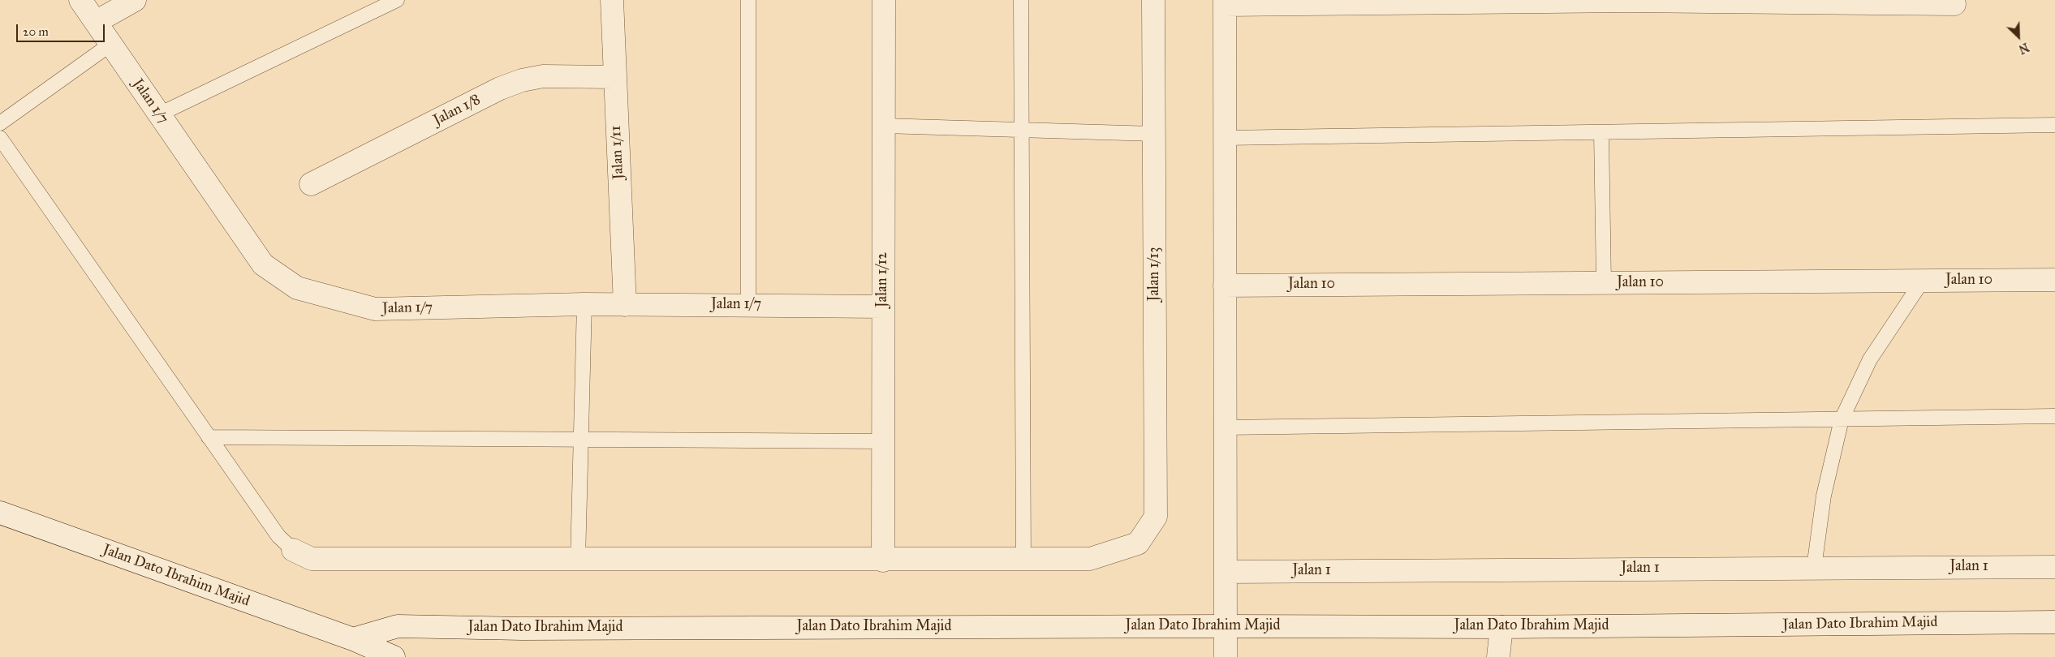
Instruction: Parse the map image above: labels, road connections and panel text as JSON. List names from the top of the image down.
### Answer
{
  "streets": {
    "street": [
      "Jalan 1/7",
      "Jalan 1/8",
      "Jalan 1/11",
      "Jalan 1/13",
      "Jalan 1/12",
      "Jalan 10",
      "Jalan 1",
      "Jalan Dato Ibrahim Majid"
    ]
  },
  "crossings": [
    ["Jalan 1/7", "Jalan 1/11"],
    ["Jalan 1/7", "Jalan 1/12"],
    ["Jalan 1/8", "Jalan 1/11"]
  ],
  "scale_bar": "20 m",
  "north": "bottom right"
}
